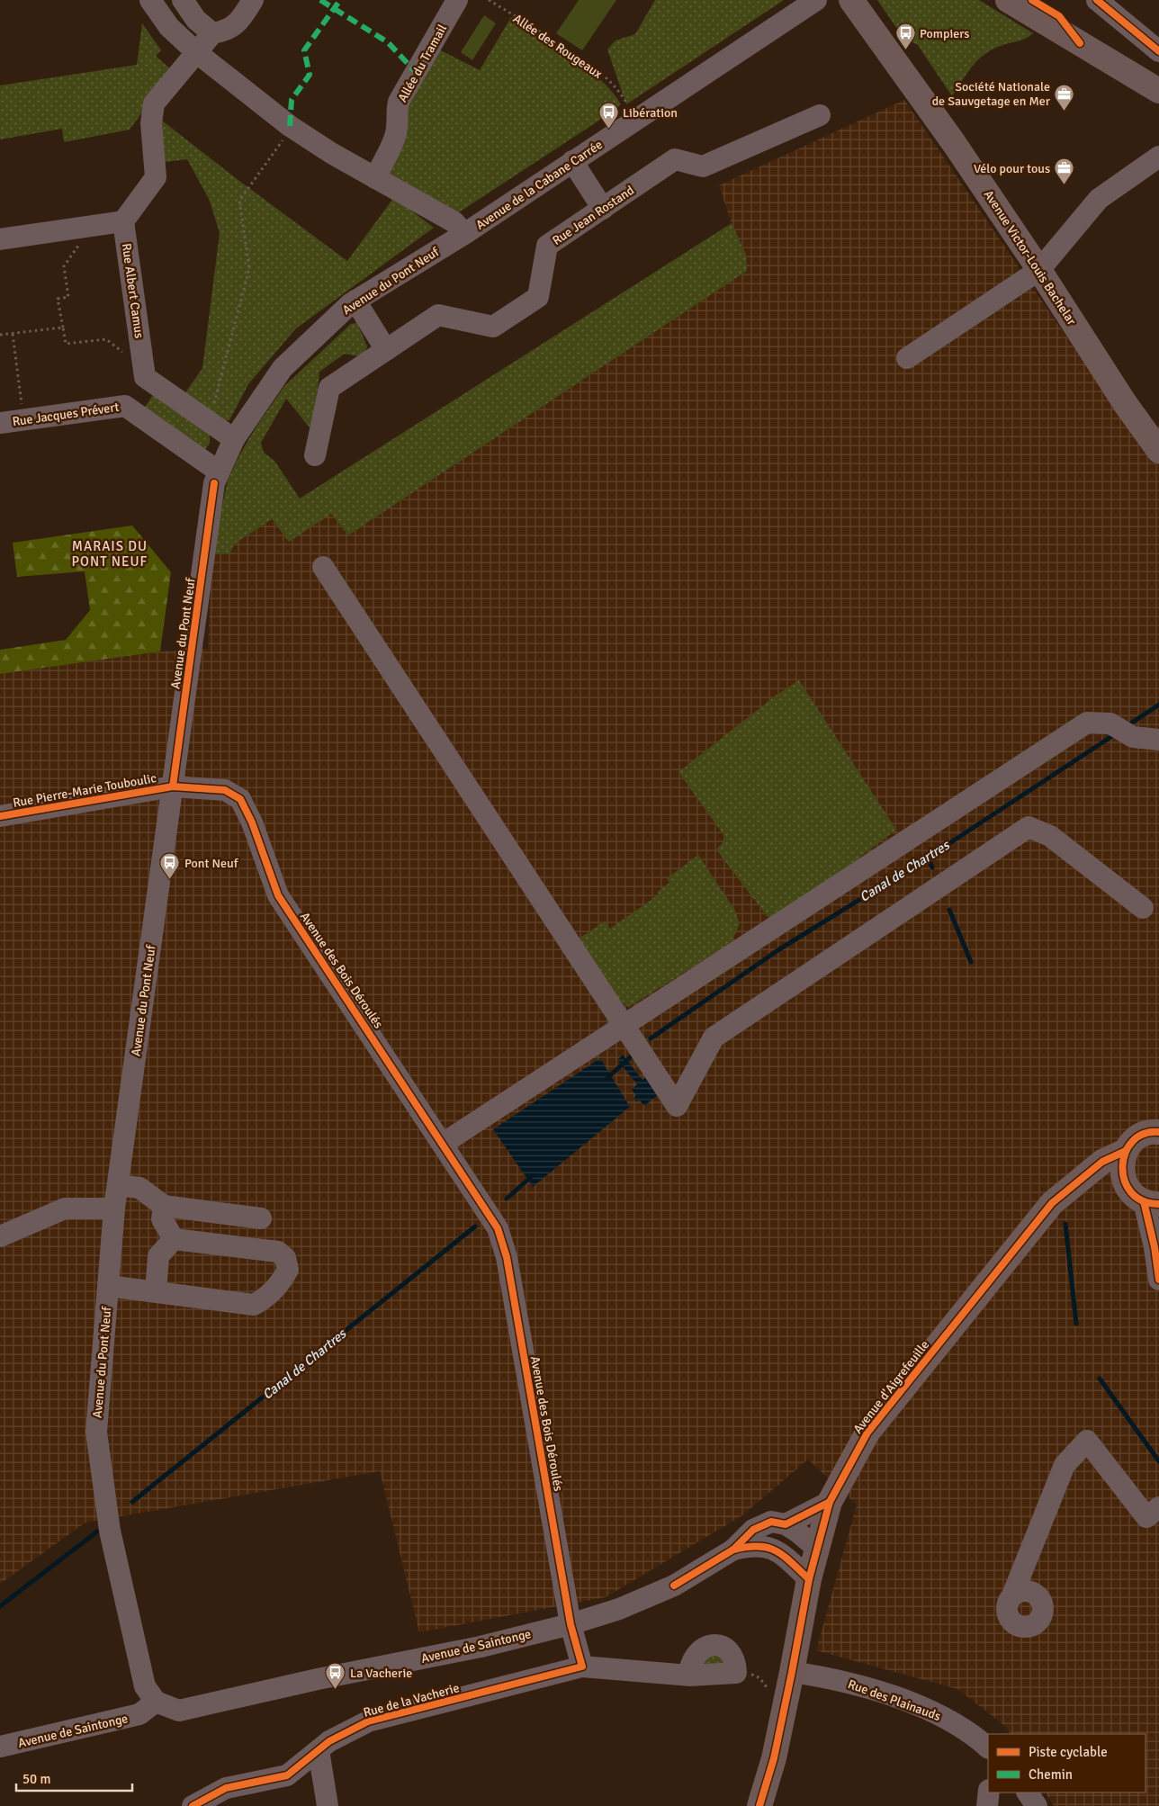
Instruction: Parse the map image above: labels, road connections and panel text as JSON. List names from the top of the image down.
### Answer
{
  "streets": {
    "main road": ["Avenue Victor-Louis Bachelar", "Avenue d'Aigrefeuille"],
    "street": [
      "Allée du Tramail",
      "Avenue de la Cabane Carrée",
      "Rue Jean Rostand",
      "Avenue du Pont Neuf",
      "Rue Albert Camus",
      "Rue Jacques Prévert",
      "Rue Pierre-Marie Touboulic",
      "Avenue des Bois Déroulés",
      "Avenue de Saintonge",
      "Rue de la Vacherie",
      "Rue des Plainauds"
    ],
    "path": ["Allée des Rougeaux"]
  },
  "crossings": [
    ["Allée des Rougeaux", "Avenue de la Cabane Carrée"],
    ["Avenue de la Cabane Carrée", "Avenue du Pont Neuf"],
    ["Avenue du Pont Neuf", "Rue Jacques Prévert"],
    ["Avenue du Pont Neuf", "Rue Pierre-Marie Touboulic"],
    ["Avenue du Pont Neuf", "Avenue des Bois Déroulés"],
    ["Avenue du Pont Neuf", "Avenue de Saintonge"],
    ["Rue Pierre-Marie Touboulic", "Avenue des Bois Déroulés"],
    ["Avenue des Bois Déroulés", "Avenue de Saintonge"],
    ["Avenue d'Aigrefeuille", "Avenue de Saintonge"],
    ["Avenue d'Aigrefeuille", "Rue des Plainauds"]
  ],
  "districts": ["MARAIS DU PONT NEUF"],
  "water": ["Canal de Chartres"],
  "places": {
    "bus stop": [
      "Pompiers",
      "Libération",
      "Pont Neuf",
      "La Vacherie"
    ],
    "office": ["Société Nationale de Sauvgetage en Mer", "Vélo pour tous"]
  },
  "legend": ["Piste cyclable", "Chemin"],
  "scale_bar": "50 m"
}
